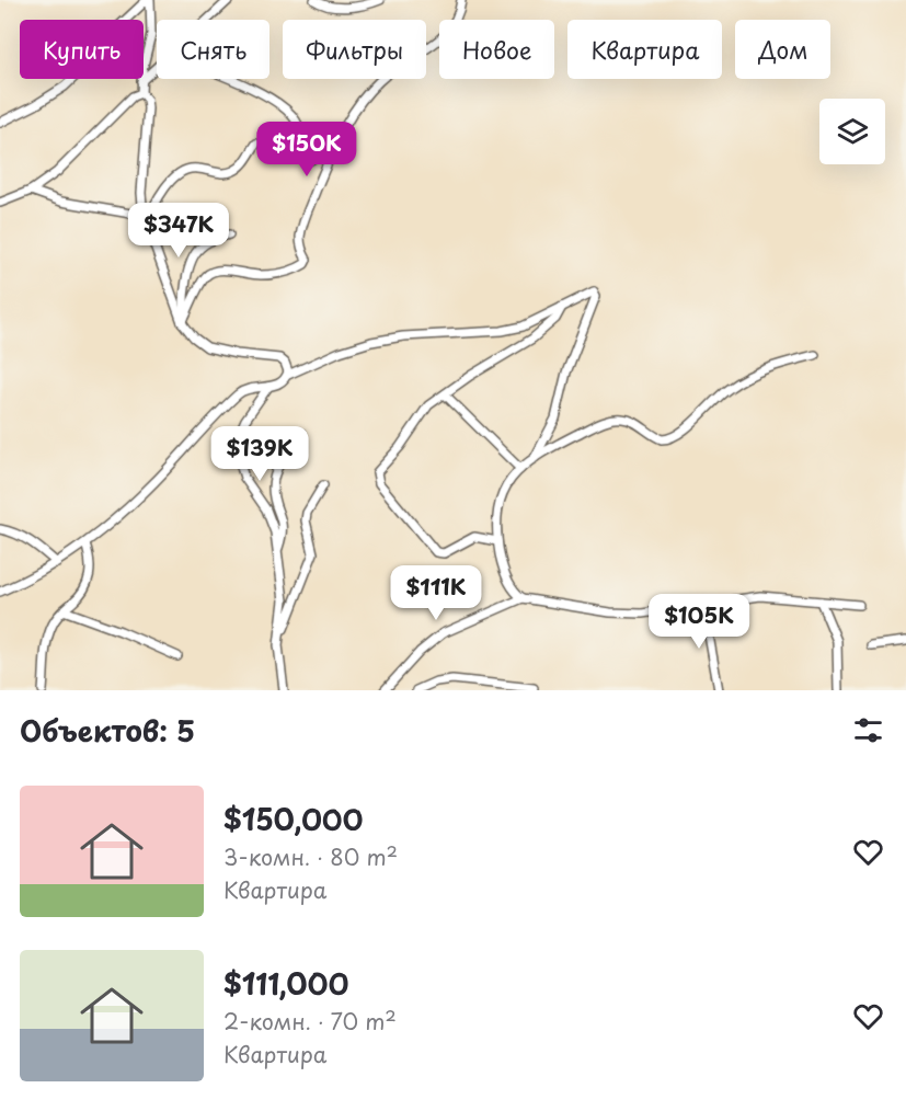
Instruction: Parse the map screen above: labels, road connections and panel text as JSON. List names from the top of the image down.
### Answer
{
  "page": {
    "chip": [
      "Купить",
      "Снять",
      "Фильтры",
      "Новое",
      "Квартира",
      "Дом"
    ],
    "price": [
      "$150K",
      "$347K",
      "$139K",
      "$111K",
      "$105K"
    ],
    "heading": "Объектов: 5",
    "list": [
      {
        "name": "$150,000",
        "note": "3-комн. · 80 m² · Квартира"
      },
      {
        "name": "$111,000",
        "note": "2-комн. · 70 m² · Квартира"
      }
    ]
  }
}
